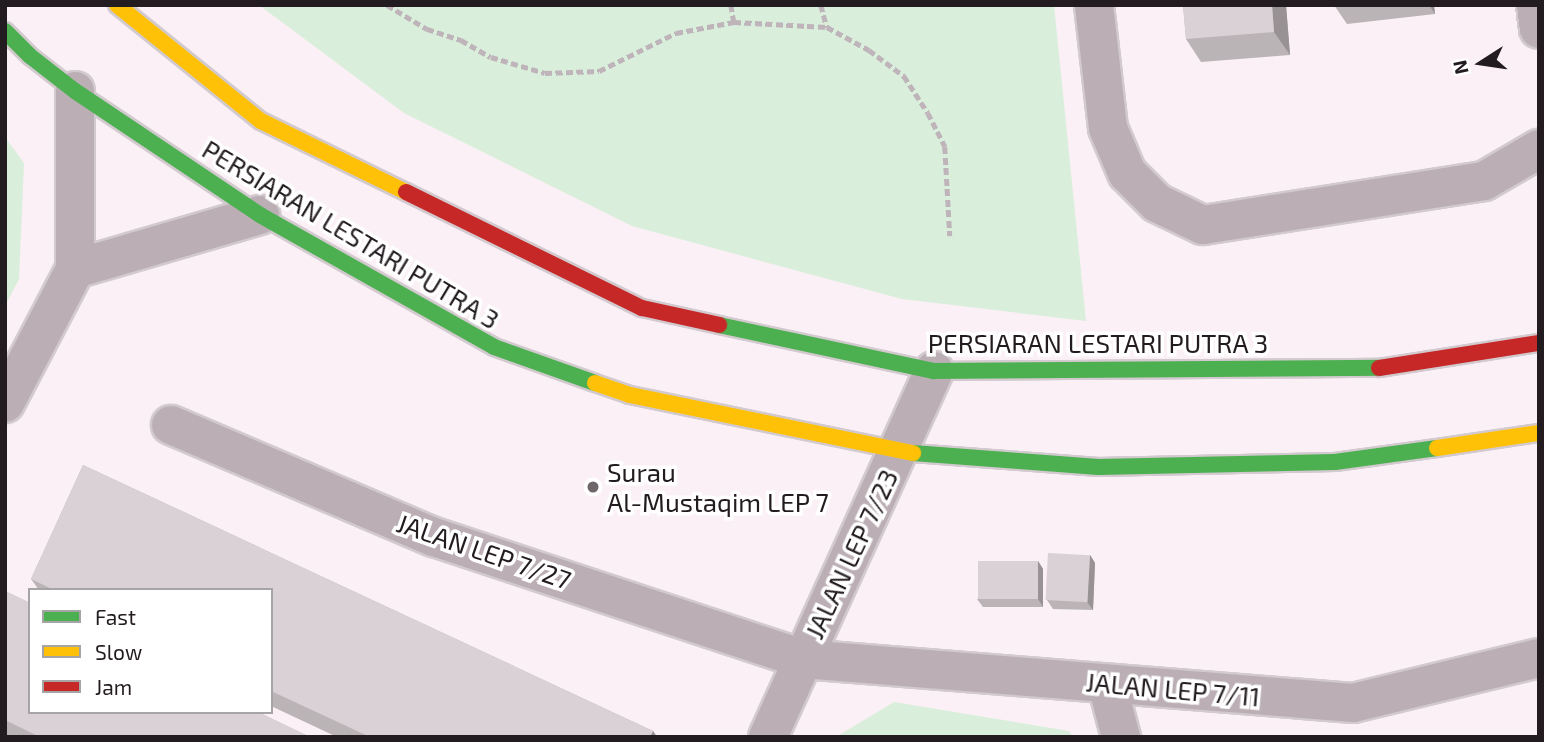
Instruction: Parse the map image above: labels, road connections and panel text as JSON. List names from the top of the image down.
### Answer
{
  "streets": {
    "street": [
      "PERSIARAN LESTARI PUTRA 3",
      "JALAN LEP 7/27",
      "JALAN LEP 7/23",
      "JALAN LEP 7/11"
    ]
  },
  "crossings": [
    ["PERSIARAN LESTARI PUTRA 3", "JALAN LEP 7/23"],
    ["JALAN LEP 7/27", "JALAN LEP 7/23"],
    ["JALAN LEP 7/27", "JALAN LEP 7/11"],
    ["JALAN LEP 7/23", "JALAN LEP 7/11"]
  ],
  "places": ["Surau Al-Mustaqim LEP 7"],
  "legend": ["Fast", "Slow", "Jam"],
  "north": "left"
}
